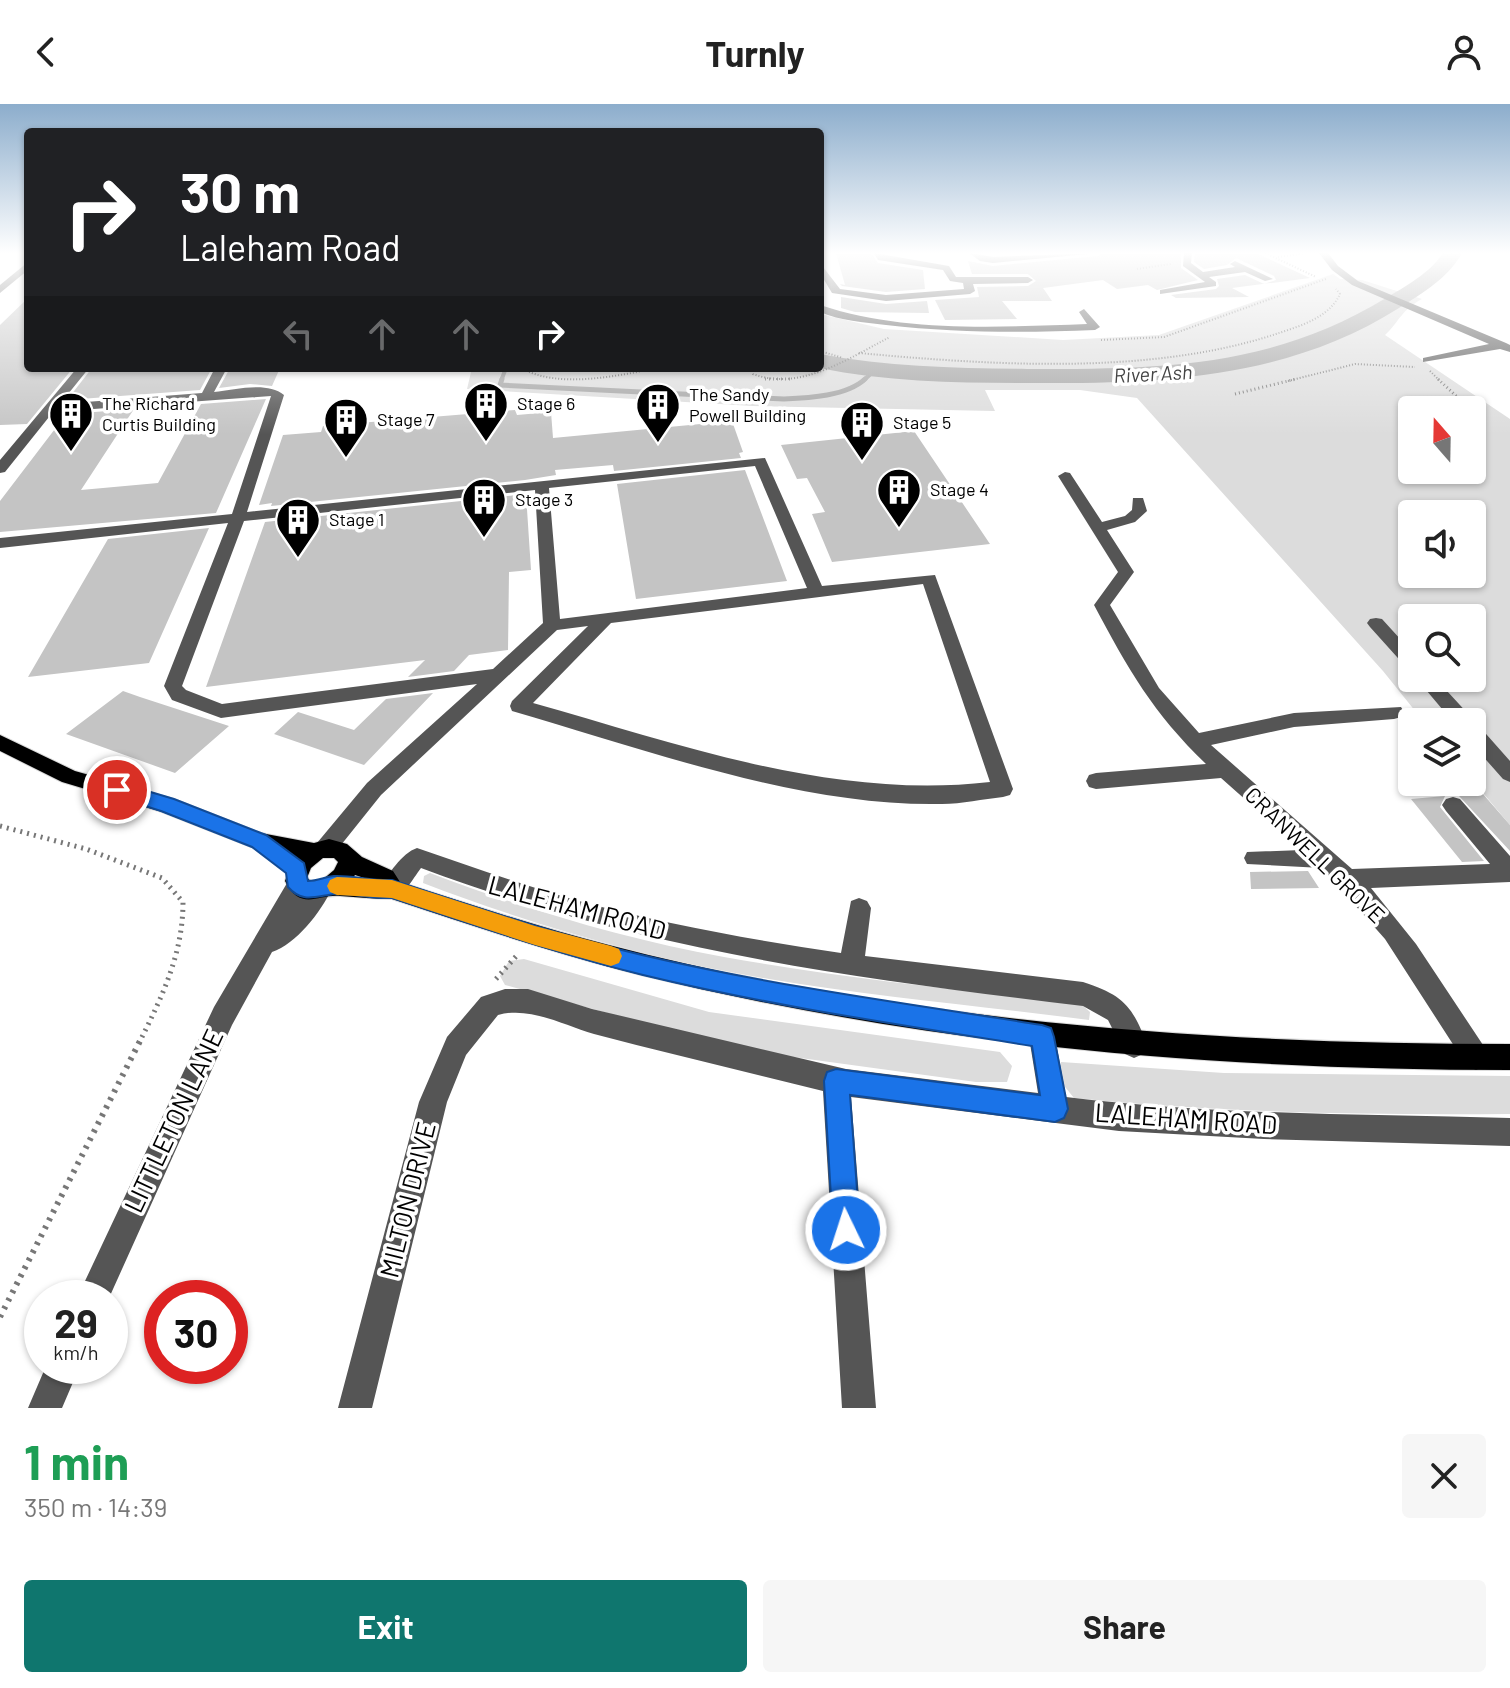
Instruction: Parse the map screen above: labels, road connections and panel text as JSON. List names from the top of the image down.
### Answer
{
  "streets": {
    "main road": ["LALEHAM ROAD"],
    "street": ["CRANWELL GROVE", "LITTLETON LANE", "MILTON DRIVE"]
  },
  "crossings": [
    ["CRANWELL GROVE", "LALEHAM ROAD"],
    ["LALEHAM ROAD", "LITTLETON LANE"],
    ["LALEHAM ROAD", "MILTON DRIVE"]
  ],
  "water": ["River Ash"],
  "places": {
    "building": [
      "Stage 6",
      "The Sandy Powell Building",
      "The Richard Curtis Building",
      "Stage 7",
      "Stage 5",
      "Stage 4",
      "Stage 3",
      "Stage 1"
    ]
  },
  "north": "top",
  "page": {
    "header": "Turnly",
    "turn": ["30 m", "Laleham Road"],
    "speed": "29 km/h",
    "limit": "30",
    "heading": ["1 min", "350 m · 14:39"],
    "buttons": ["Exit", "Share"]
  }
}
